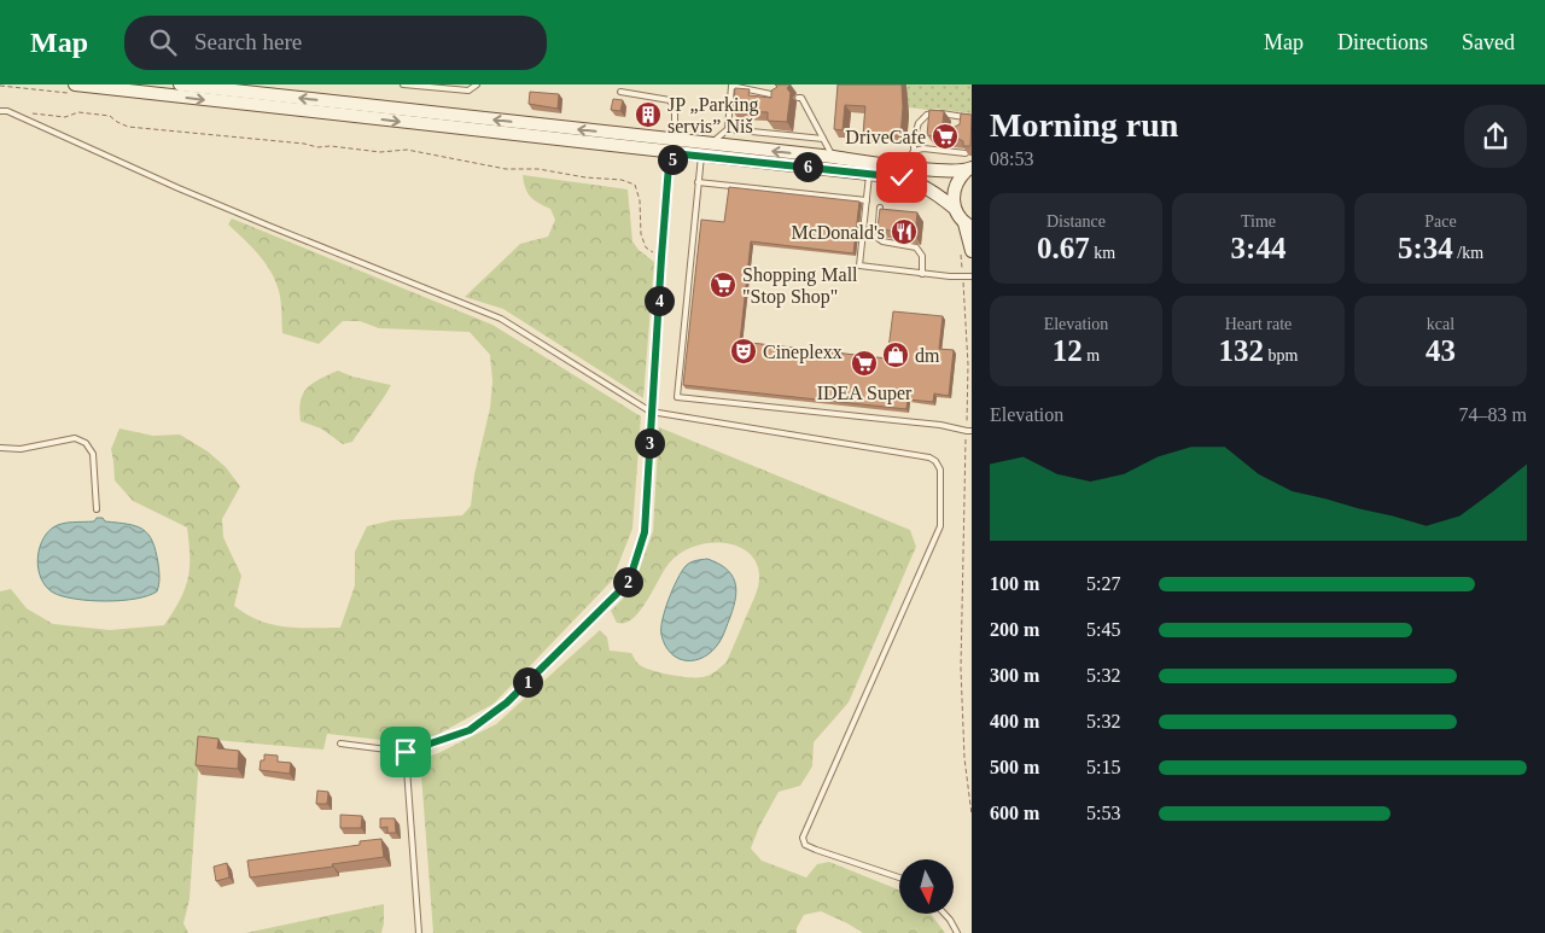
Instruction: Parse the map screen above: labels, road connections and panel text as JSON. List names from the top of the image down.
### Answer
{
  "places": {
    "building": ["JP „Parking servis” Niš"],
    "supermarket": ["DriveCafe", "Shopping Mall \"Stop Shop\"", "IDEA Super"],
    "restaurant": ["McDonald's"],
    "theatre": ["Cineplexx"],
    "shop": ["dm"]
  },
  "north": "bottom",
  "page": {
    "header": "Map",
    "search": "Search here",
    "nav": ["Map", "Directions", "Saved"],
    "heading": ["Morning run", "08:53"],
    "pins": [
      "5",
      "6",
      "4",
      "3",
      "2",
      "1"
    ],
    "stats": [
      ["Distance", "0.67 km"],
      ["Time", "3:44"],
      ["Pace", "5:34 /km"],
      ["Elevation", "12 m"],
      ["Heart rate", "132 bpm"],
      ["kcal", "43"]
    ],
    "chart": ["Elevation", "74–83 m"],
    "list": [
      {
        "name": "100 m",
        "note": "5:27"
      },
      {
        "name": "200 m",
        "note": "5:45"
      },
      {
        "name": "300 m",
        "note": "5:32"
      },
      {
        "name": "400 m",
        "note": "5:32"
      },
      {
        "name": "500 m",
        "note": "5:15"
      },
      {
        "name": "600 m",
        "note": "5:53"
      }
    ]
  }
}
